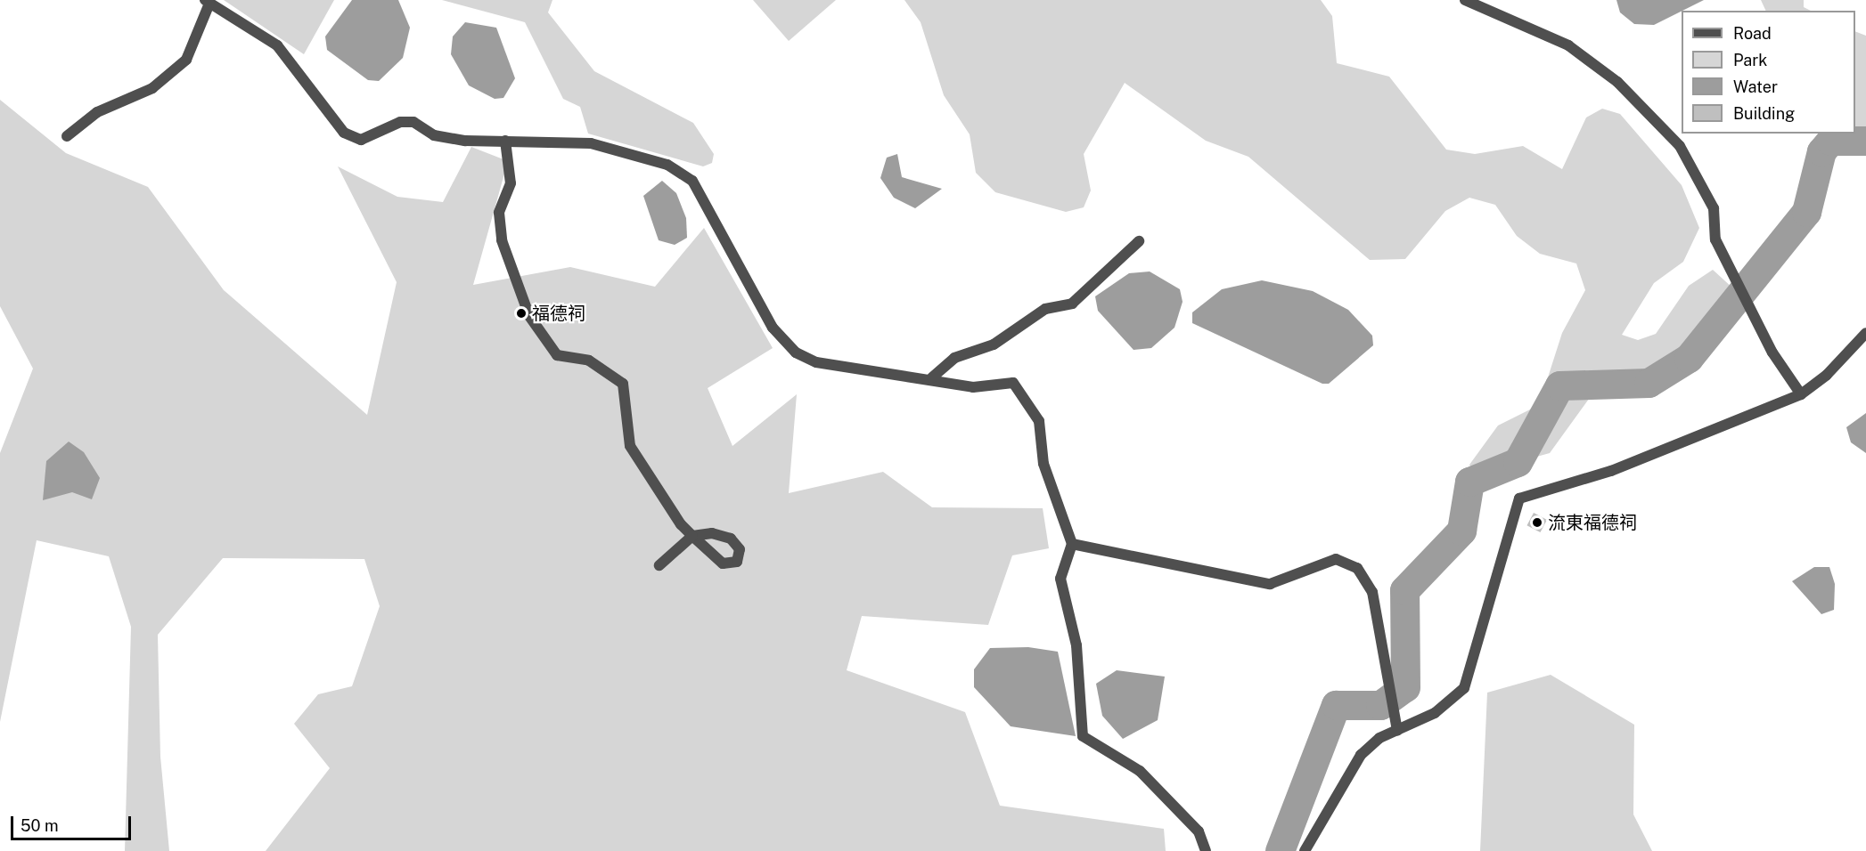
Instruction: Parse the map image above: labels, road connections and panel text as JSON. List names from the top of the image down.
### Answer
{
  "places": ["福德祠", "流東福德祠"],
  "legend": [
    "Road",
    "Park",
    "Water",
    "Building"
  ],
  "scale_bar": "50 m"
}
